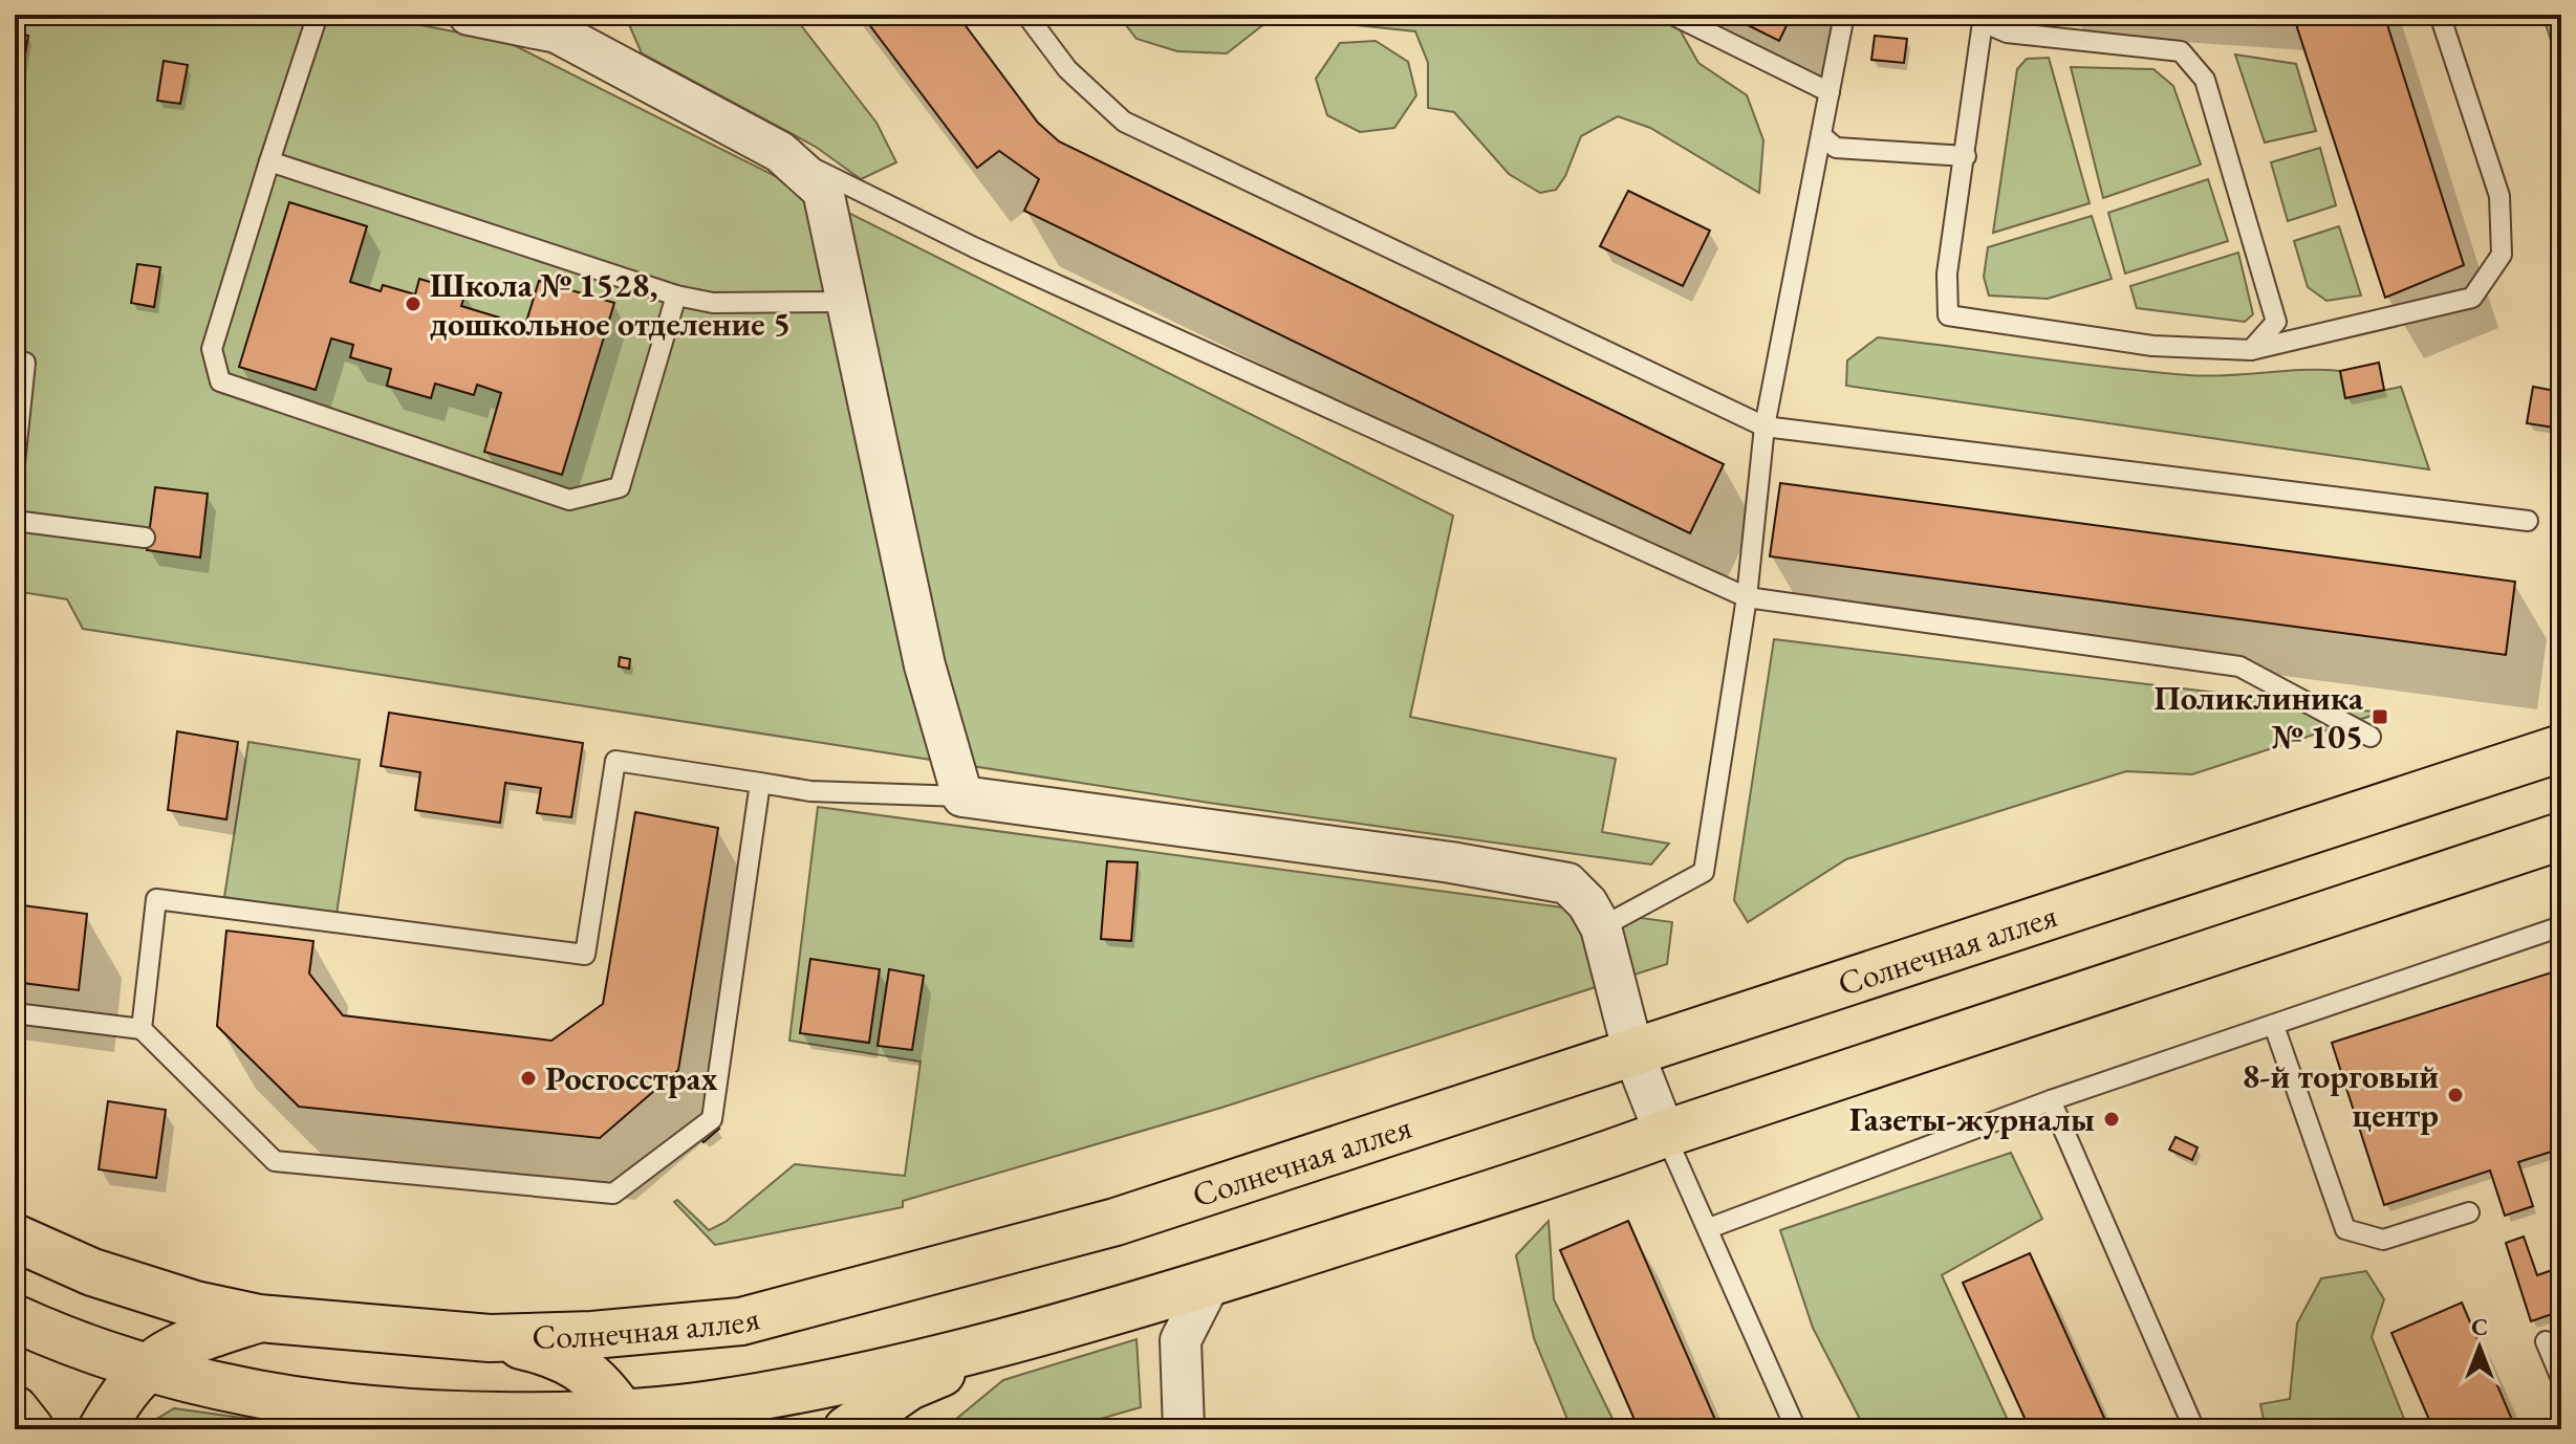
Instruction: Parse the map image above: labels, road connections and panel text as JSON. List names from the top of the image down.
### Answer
{
  "streets": {
    "main road": ["Солнечная аллея"]
  },
  "places": {
    "other": [
      "Школа № 1528, дошкольное отделение 5",
      "Росгосстрах",
      "8-й торговый центр",
      "Газеты-журналы"
    ],
    "transit": ["Поликлиника № 105"]
  },
  "north": "top"
}
